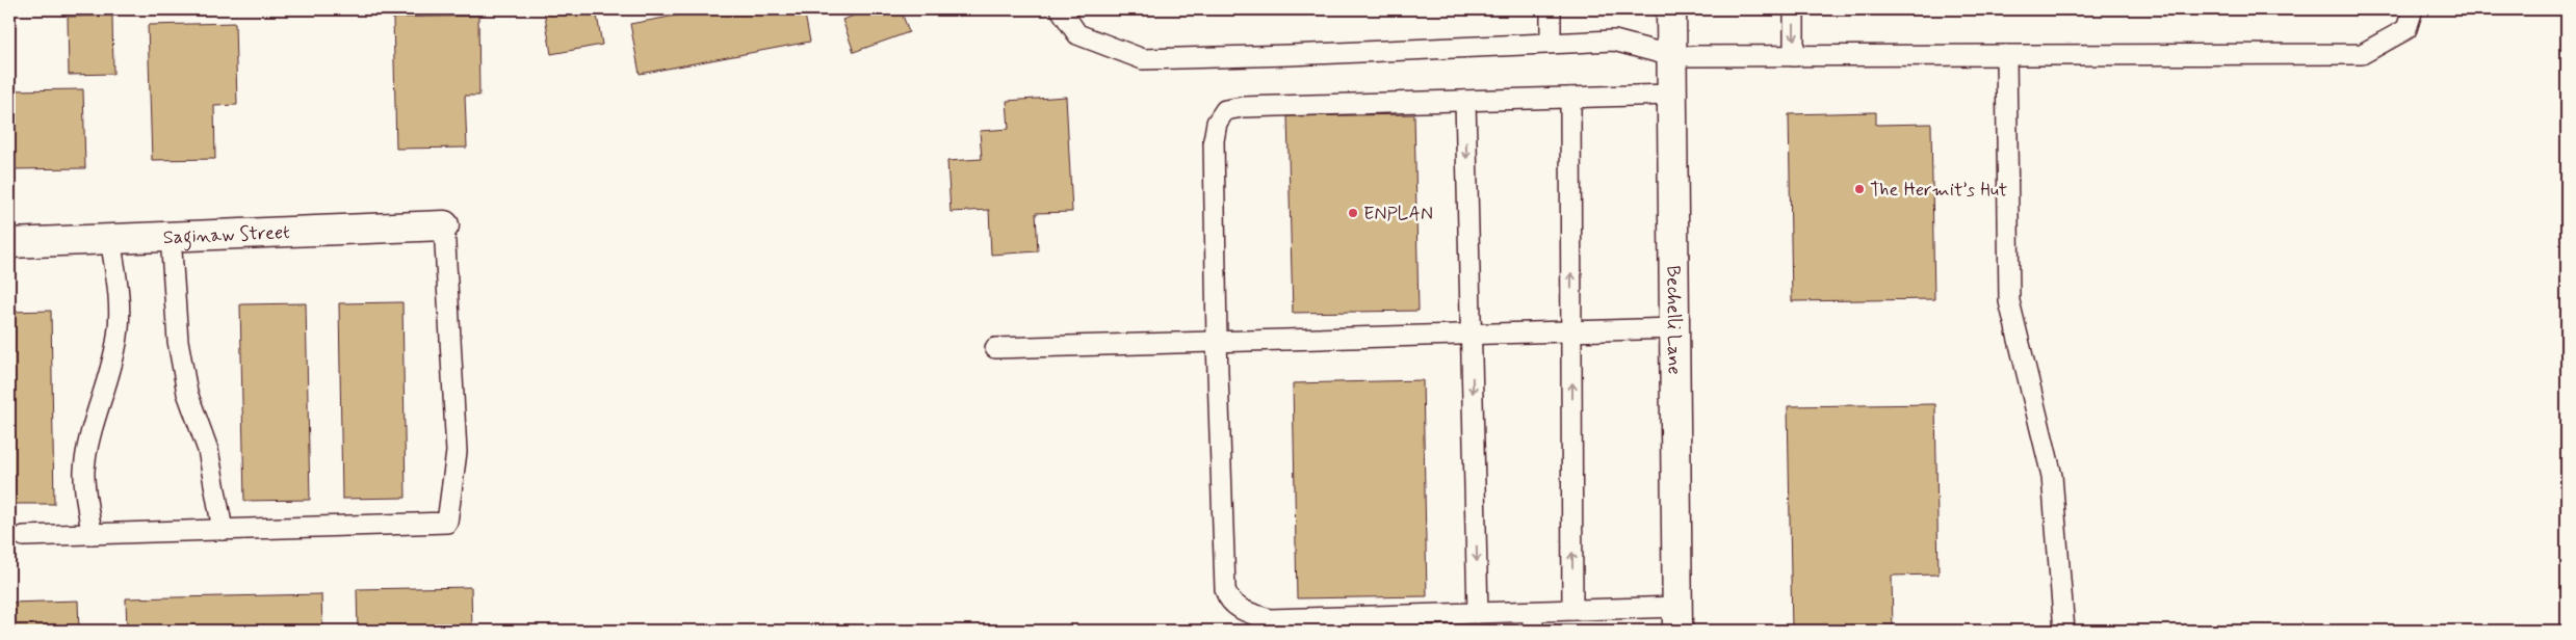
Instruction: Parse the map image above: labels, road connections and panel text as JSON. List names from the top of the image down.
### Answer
{
  "streets": {
    "main road": ["Saginaw Street", "Bechelli Lane"]
  },
  "places": ["The Hermit’s Hut", "ENPLAN"]
}
